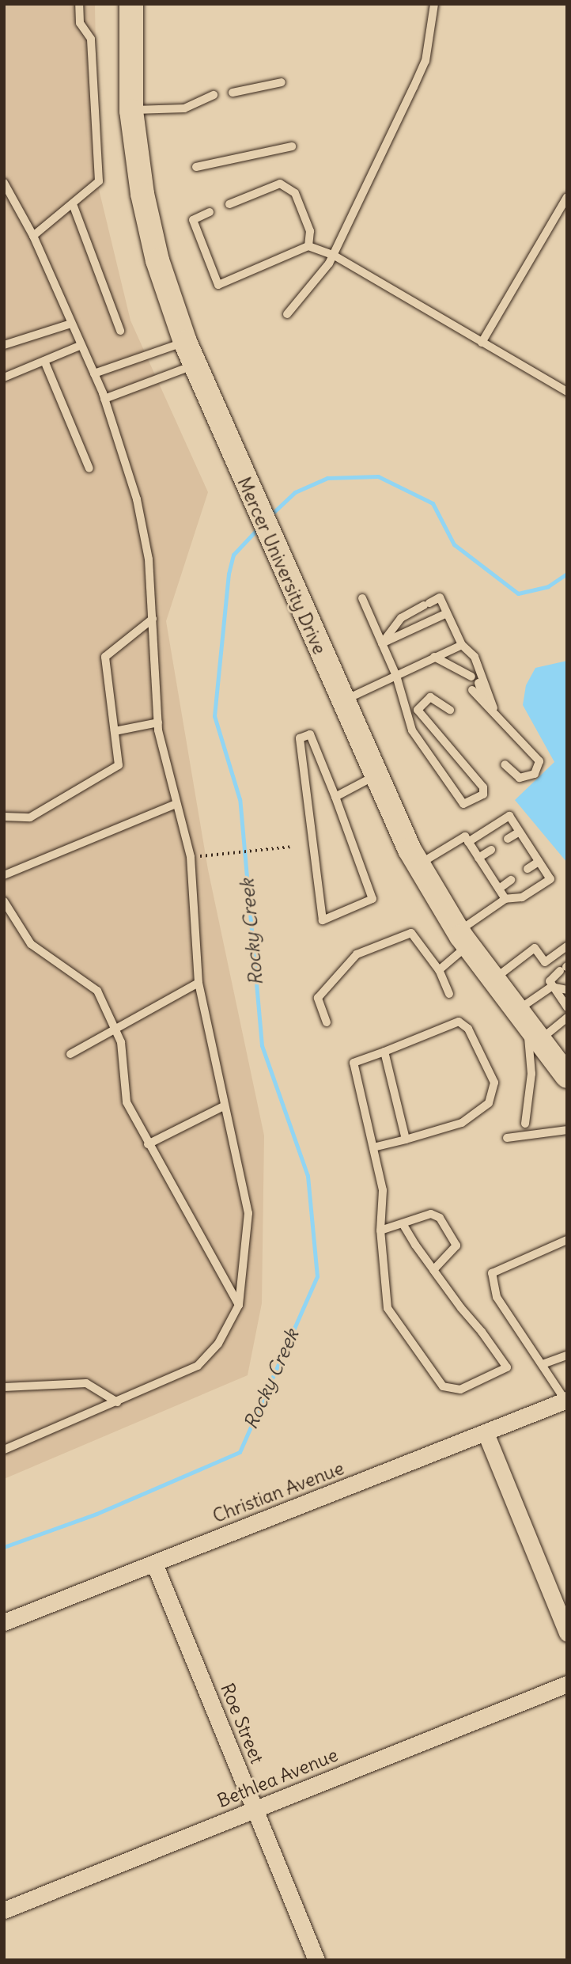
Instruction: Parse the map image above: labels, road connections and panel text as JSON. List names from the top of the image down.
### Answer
{
  "streets": {
    "main road": ["Mercer University Drive"],
    "street": ["Christian Avenue", "Roe Street", "Bethlea Avenue"]
  },
  "crossings": [
    ["Christian Avenue", "Roe Street"],
    ["Roe Street", "Bethlea Avenue"]
  ],
  "water": ["Rocky Creek"]
}
